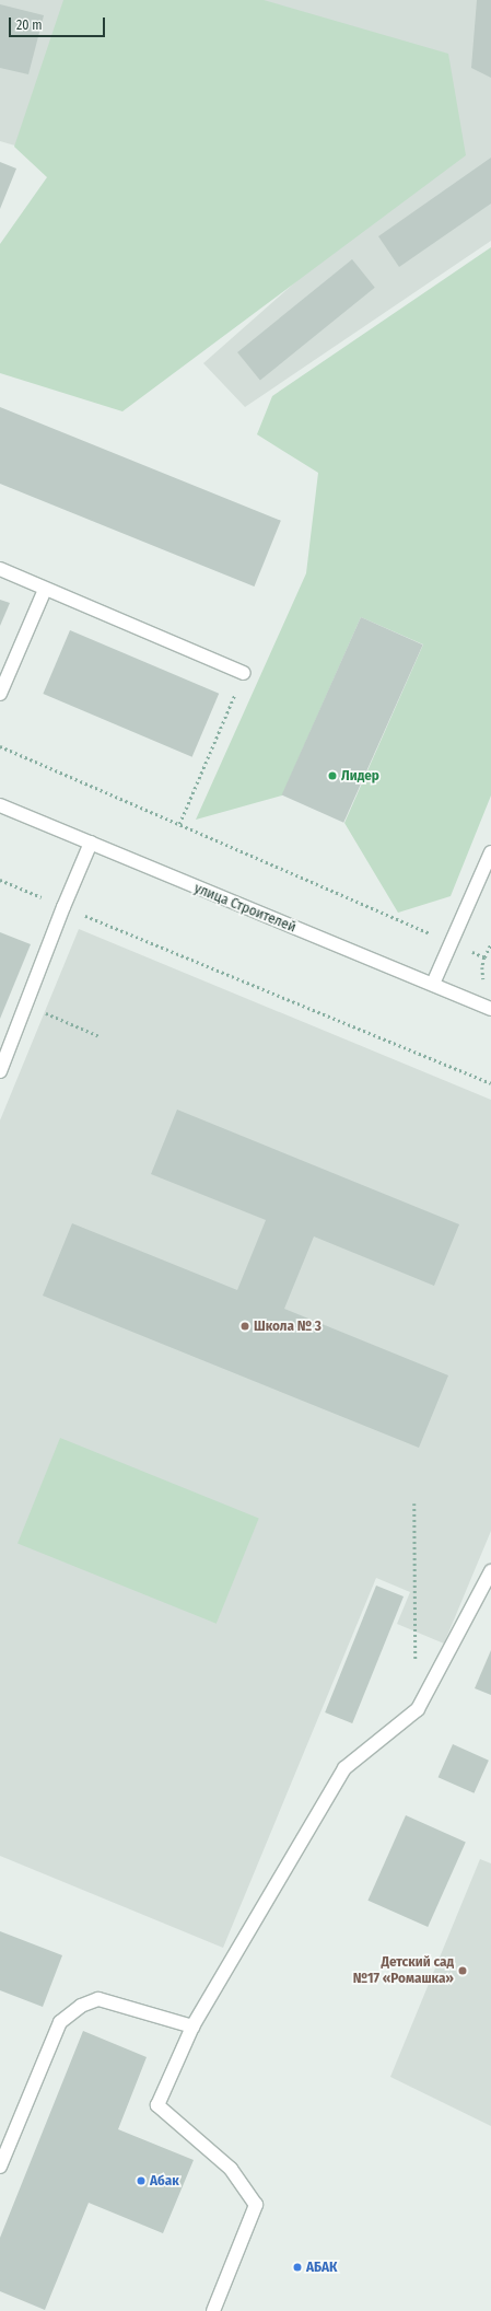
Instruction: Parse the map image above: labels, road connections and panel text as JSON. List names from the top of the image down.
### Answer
{
  "streets": {
    "street": ["улица Строителей"]
  },
  "places": [
    "Лидер",
    "Школа № 3",
    "Детский сад №17 «Ромашка»",
    "Абак",
    "АБАК"
  ],
  "scale_bar": "20 m"
}
